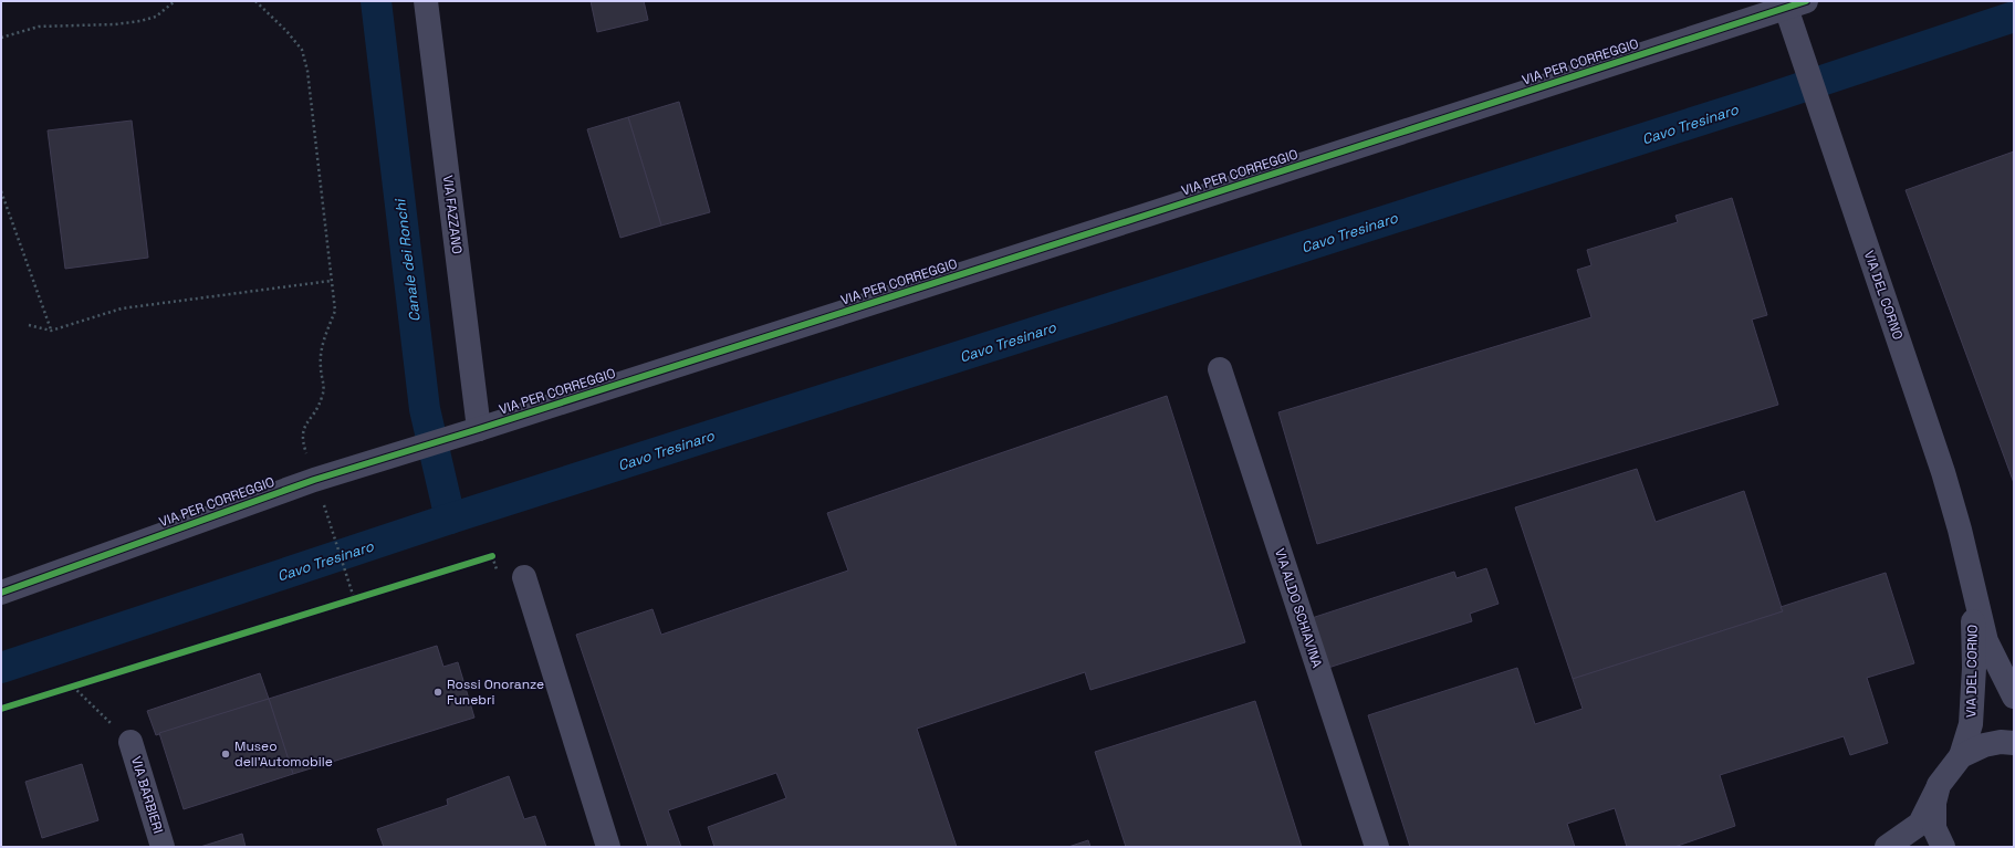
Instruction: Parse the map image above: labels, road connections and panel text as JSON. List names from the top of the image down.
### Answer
{
  "streets": {
    "street": [
      "VIA PER CORREGGIO",
      "VIA FAZZANO",
      "VIA DEL CORNO",
      "VIA ALDO SCHIAVINA",
      "VIA BARBIERI"
    ]
  },
  "crossings": [
    ["VIA PER CORREGGIO", "VIA FAZZANO"],
    ["VIA PER CORREGGIO", "VIA DEL CORNO"]
  ],
  "water": ["Cavo Tresinaro", "Canale dei Ronchi"],
  "places": ["Rossi Onoranze Funebri", "Museo dell’Automobile"]
}
